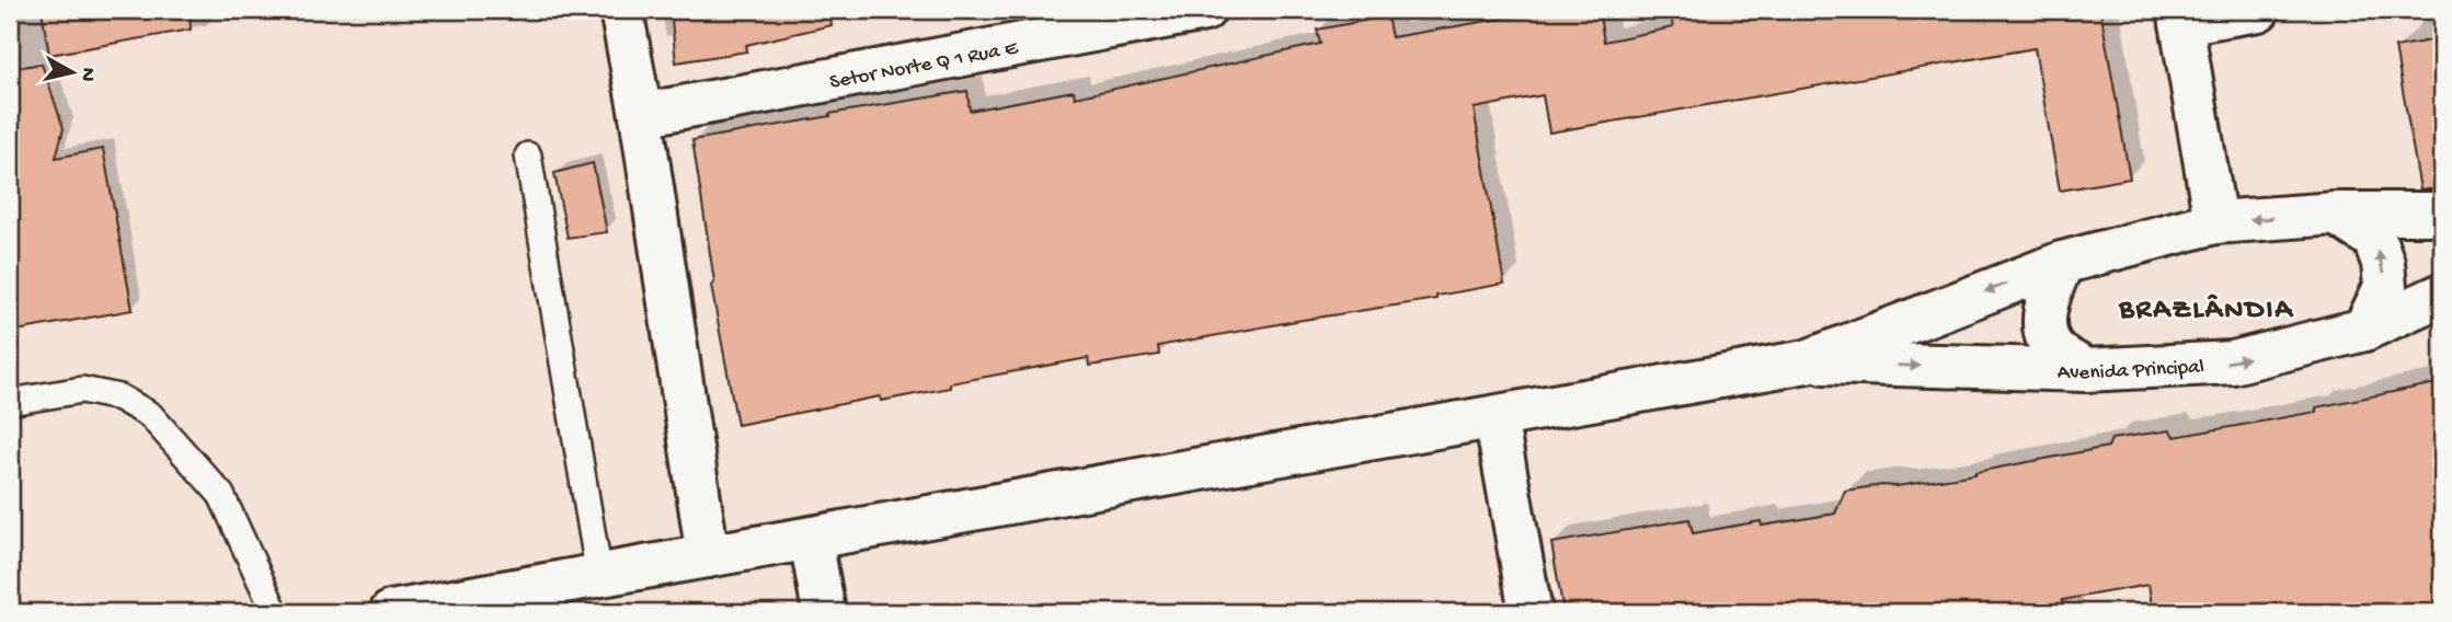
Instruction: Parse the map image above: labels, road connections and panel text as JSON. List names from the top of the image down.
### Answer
{
  "streets": {
    "street": ["Setor Norte Q 1 Rua E", "Avenida Principal"]
  },
  "districts": ["BRAZLÂNDIA"],
  "north": "right"
}
